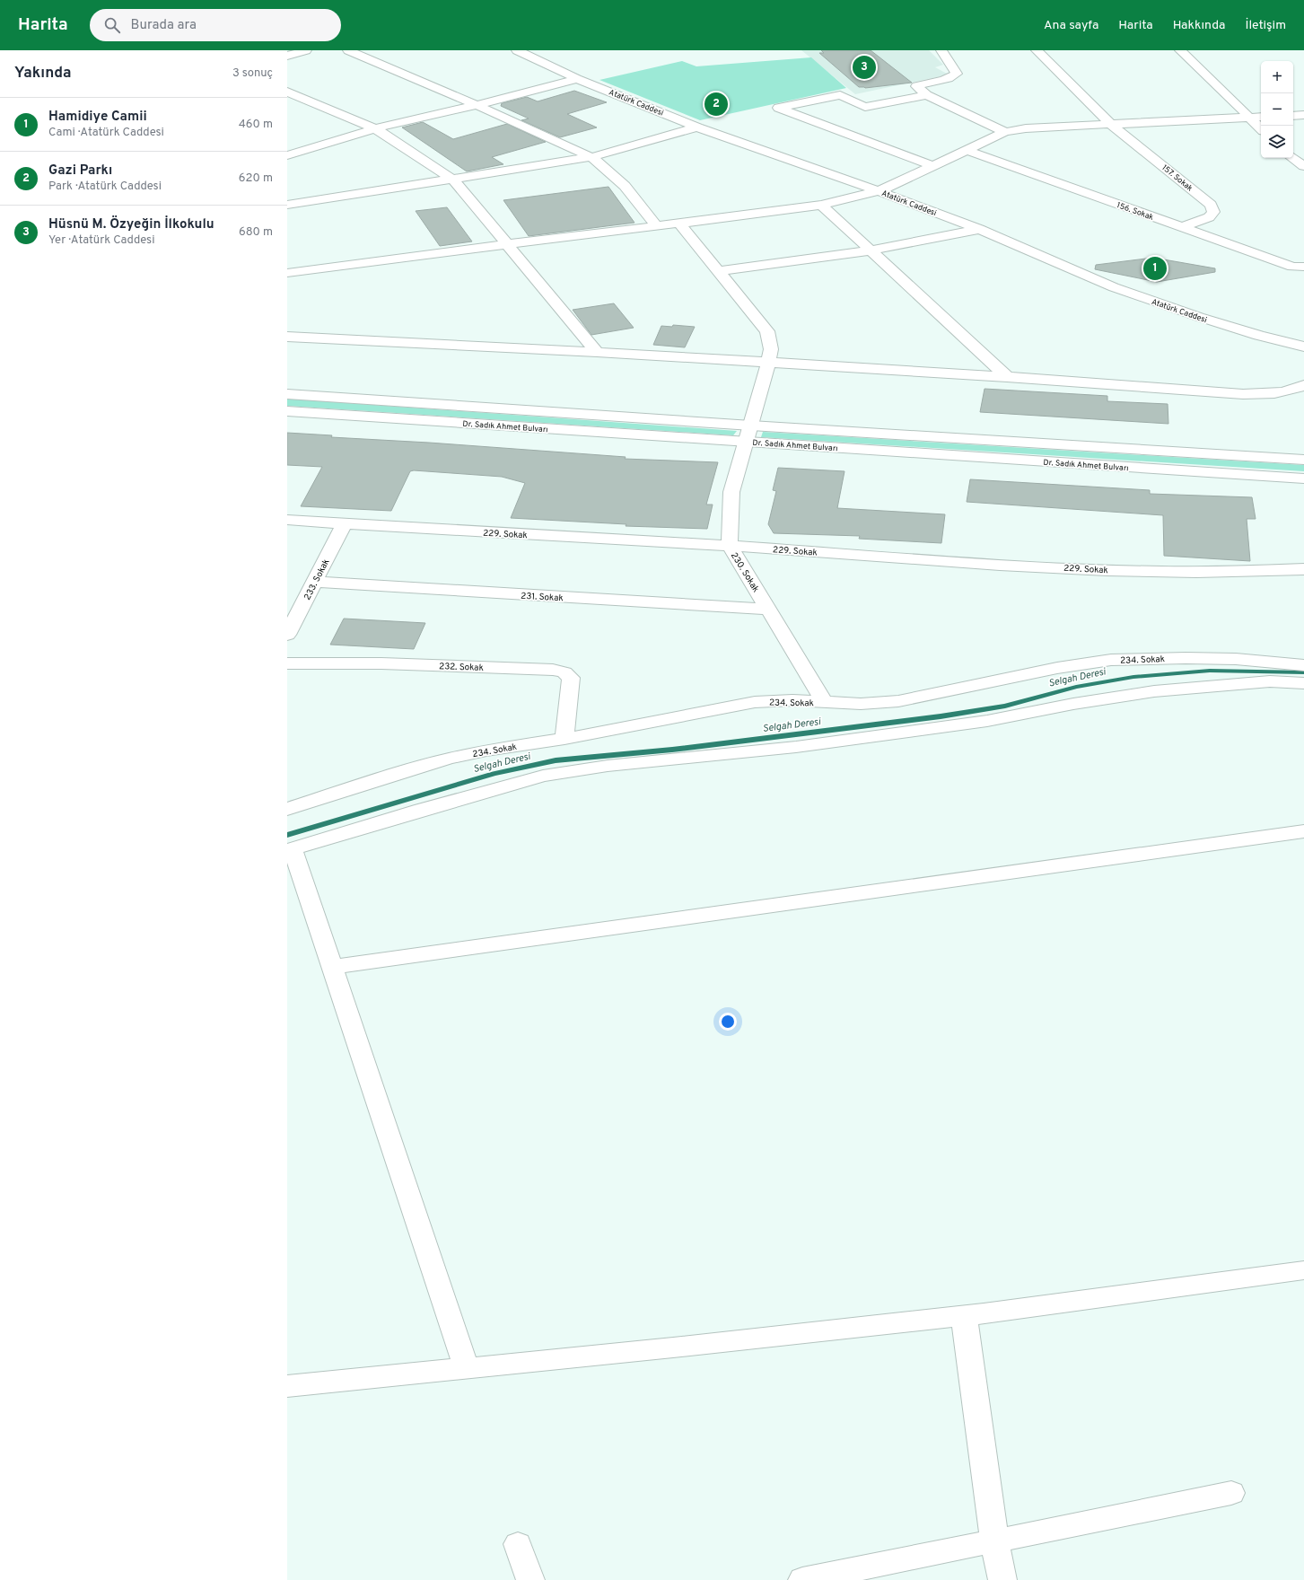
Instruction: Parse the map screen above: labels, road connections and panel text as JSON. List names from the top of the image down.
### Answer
{
  "streets": {
    "street": [
      "Atatürk Caddesi",
      "157. Sokak",
      "156. Sokak",
      "Dr. Sadık Ahmet Bulvarı",
      "229. Sokak",
      "230. Sokak",
      "233. Sokak",
      "231. Sokak",
      "234. Sokak",
      "232. Sokak"
    ]
  },
  "crossings": [
    ["157. Sokak", "156. Sokak"],
    ["Dr. Sadık Ahmet Bulvarı", "230. Sokak"],
    ["229. Sokak", "230. Sokak"],
    ["229. Sokak", "233. Sokak"],
    ["230. Sokak", "231. Sokak"],
    ["230. Sokak", "234. Sokak"],
    ["233. Sokak", "231. Sokak"],
    ["234. Sokak", "232. Sokak"]
  ],
  "water": ["Selgah Deresi"],
  "page": {
    "header": "Harita",
    "search": "Burada ara",
    "nav": [
      "Ana sayfa",
      "Harita",
      "Hakkında",
      "İletişim"
    ],
    "heading": ["Yakında", "3 sonuç"],
    "pins": ["3", "2", "1"],
    "map_buttons": ["+", "−"],
    "list": [
      {
        "mark": "1",
        "name": "Hamidiye Camii",
        "note": "Cami · Atatürk Caddesi",
        "value": "460 m"
      },
      {
        "mark": "2",
        "name": "Gazi Parkı",
        "note": "Park · Atatürk Caddesi",
        "value": "620 m"
      },
      {
        "mark": "3",
        "name": "Hüsnü M. Özyeğin İlkokulu",
        "note": "Yer · Atatürk Caddesi",
        "value": "680 m"
      }
    ]
  }
}
